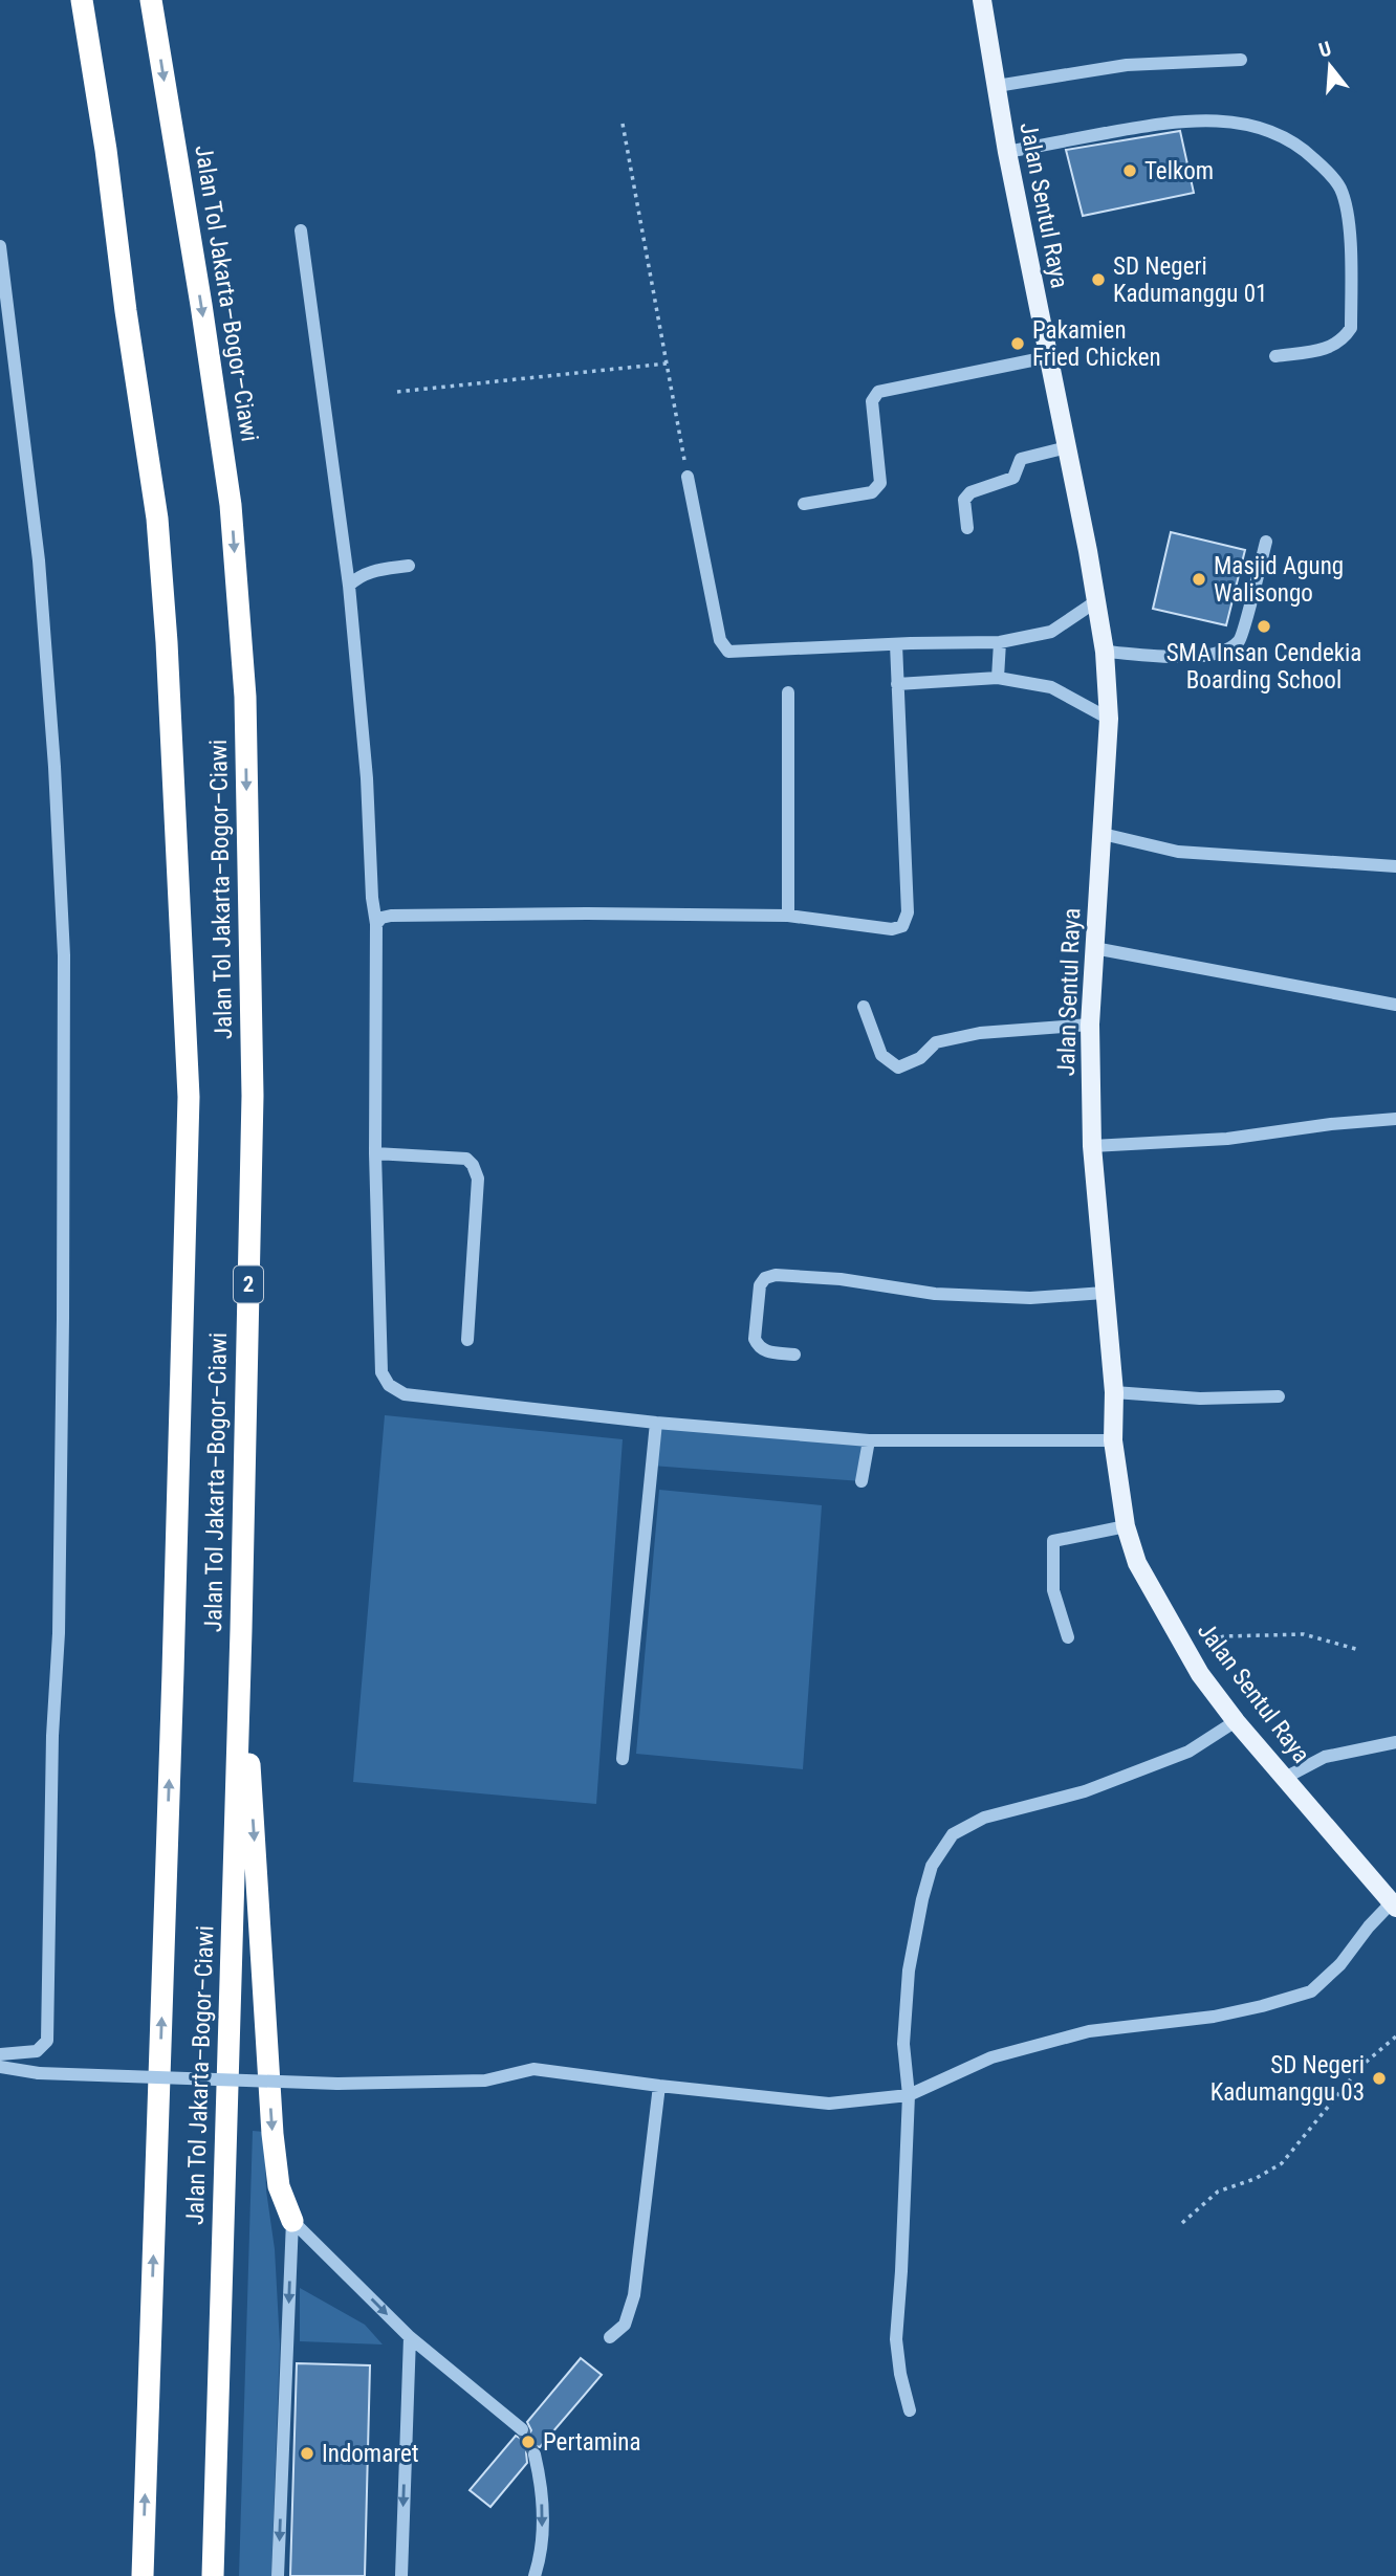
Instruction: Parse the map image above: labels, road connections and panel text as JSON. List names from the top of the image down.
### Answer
{
  "streets": {
    "highway": ["Jalan Tol Jakarta–Bogor–Ciawi", "2"],
    "main road": ["Jalan Sentul Raya"]
  },
  "places": [
    "Telkom",
    "SD Negeri Kadumanggu 01",
    "Pakamien Fried Chicken",
    "Masjid Agung Walisongo",
    "SMA Insan Cendekia Boarding School",
    "SD Negeri Kadumanggu 03",
    "Pertamina",
    "Indomaret"
  ],
  "north": "top"
}
